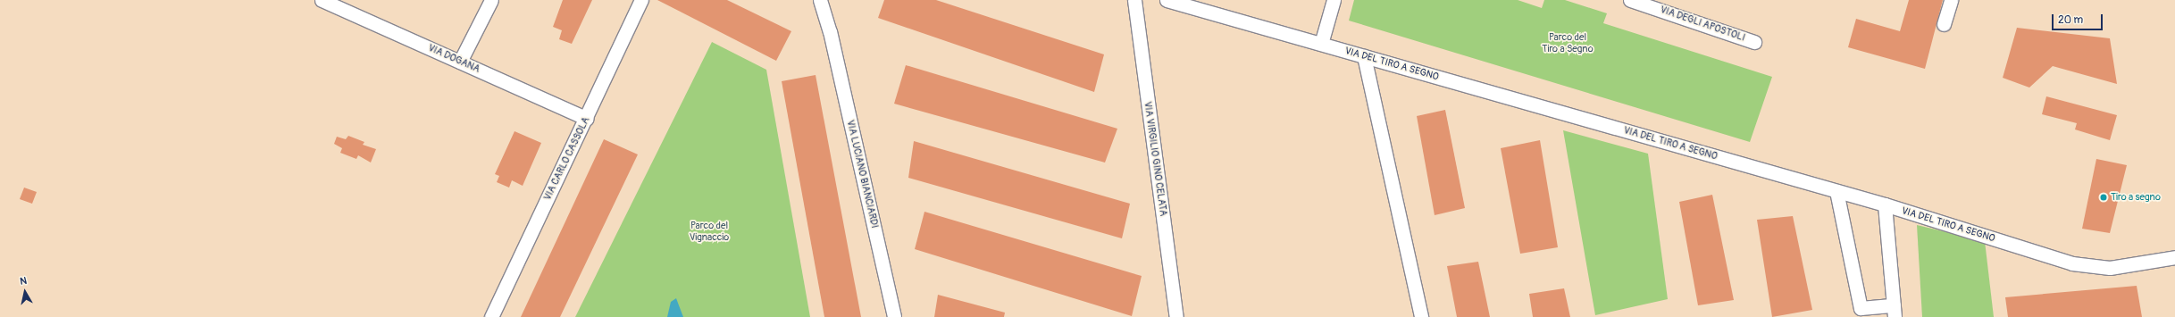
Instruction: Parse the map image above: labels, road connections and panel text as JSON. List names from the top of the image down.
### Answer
{
  "streets": {
    "street": [
      "VIA DEGLI APOSTOLI",
      "VIA DOGANA",
      "VIA DEL TIRO A SEGNO",
      "VIA CARLO CASSOLA",
      "VIA VIRGILIO GINO CELATA",
      "VIA LUCIANO BIANCIARDI"
    ]
  },
  "crossings": [
    ["VIA DOGANA", "VIA CARLO CASSOLA"]
  ],
  "parks": ["Parco del Tiro a Segno", "Parco del Vignaccio"],
  "places": ["Tiro a segno"],
  "scale_bar": "20 m",
  "north": "top"
}
